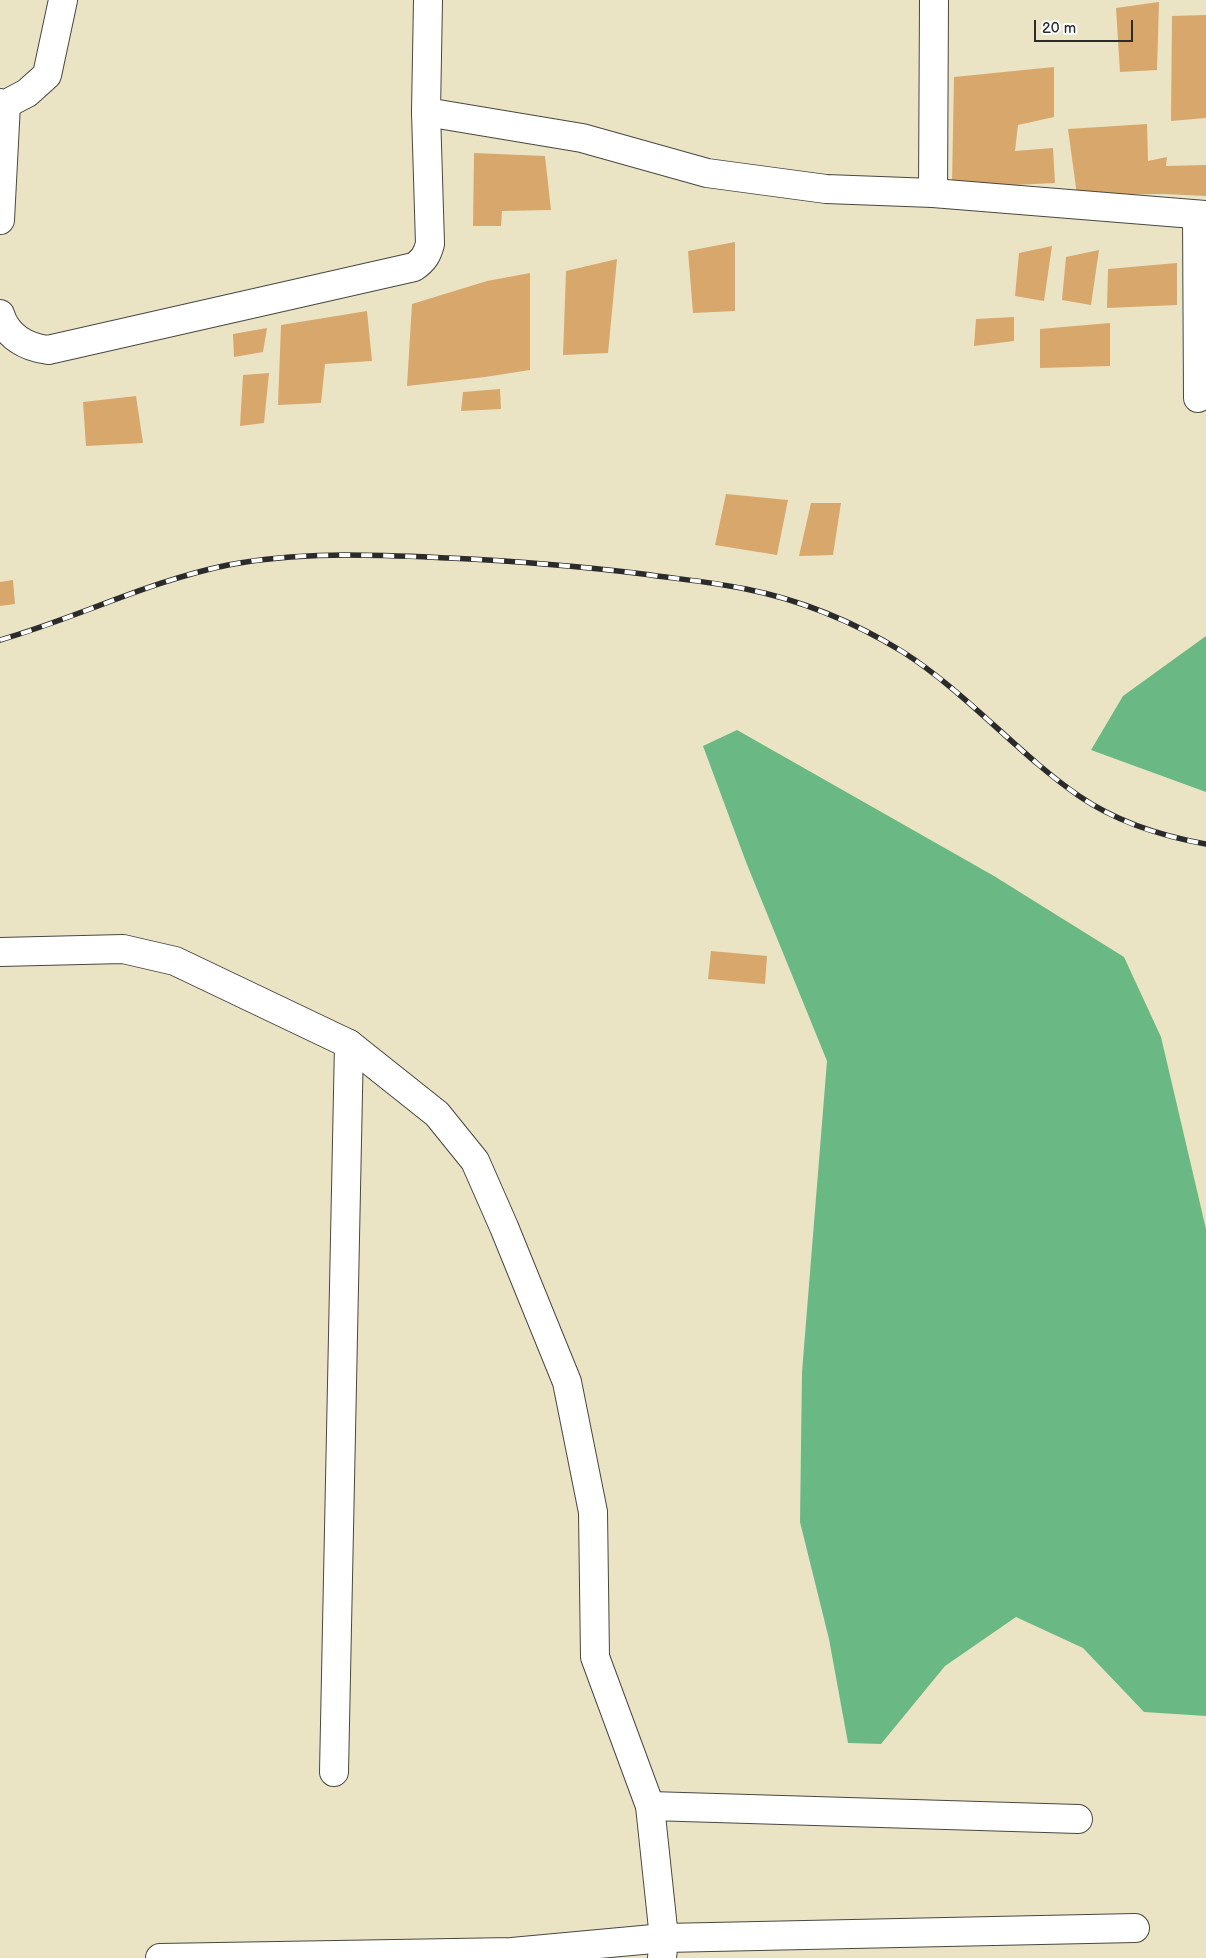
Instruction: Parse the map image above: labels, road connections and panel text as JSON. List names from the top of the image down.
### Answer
{
  "scale_bar": "20 m"
}
